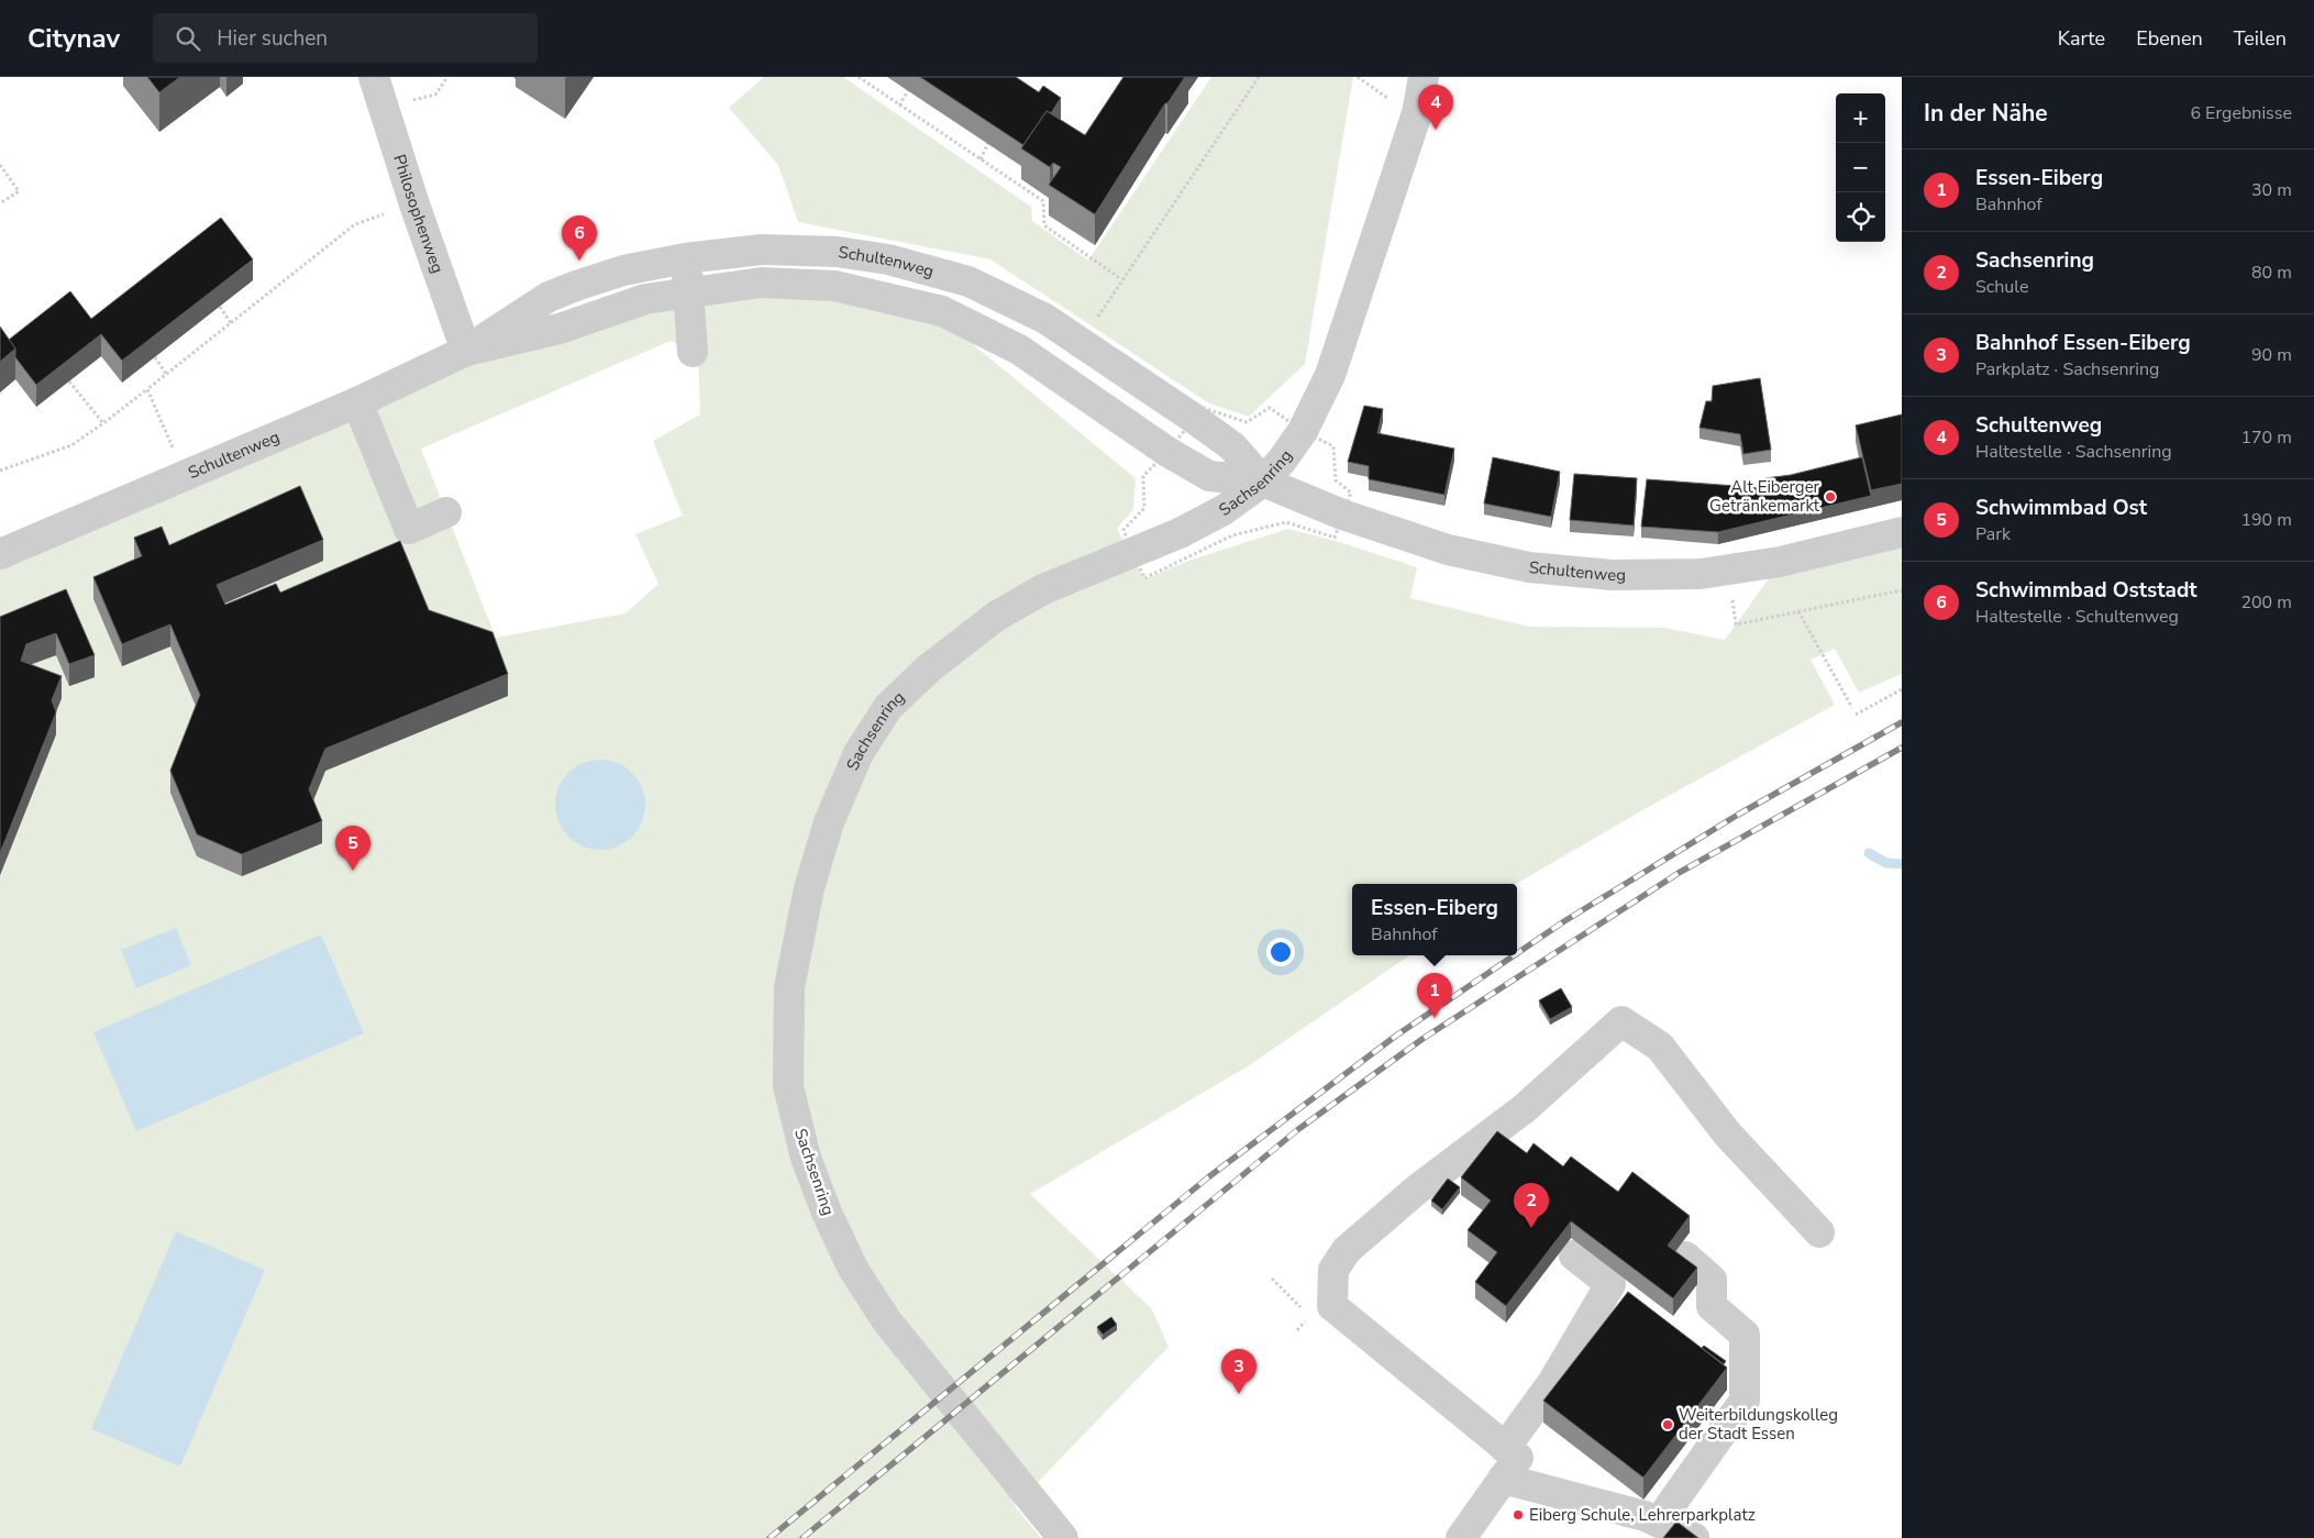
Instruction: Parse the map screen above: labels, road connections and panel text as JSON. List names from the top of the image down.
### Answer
{
  "streets": {
    "street": ["Philosophenweg", "Schultenweg", "Sachsenring"]
  },
  "crossings": [
    ["Philosophenweg", "Schultenweg"],
    ["Schultenweg", "Sachsenring"]
  ],
  "places": ["Alt Eiberger Getränkemarkt", "Weiterbildungskolleg der Stadt Essen", "Eiberg Schule, Lehrerparkplatz"],
  "page": {
    "header": "Citynav",
    "search": "Hier suchen",
    "nav": ["Karte", "Ebenen", "Teilen"],
    "heading": ["In der Nähe", "6 Ergebnisse"],
    "pins": [
      "4",
      "6",
      "5",
      "1",
      "2",
      "3"
    ],
    "map_buttons": ["+", "−"],
    "list": [
      {
        "mark": "1",
        "name": "Essen-Eiberg",
        "note": "Bahnhof",
        "value": "30 m"
      },
      {
        "mark": "2",
        "name": "Sachsenring",
        "note": "Schule",
        "value": "80 m"
      },
      {
        "mark": "3",
        "name": "Bahnhof Essen-Eiberg",
        "note": "Parkplatz · Sachsenring",
        "value": "90 m"
      },
      {
        "mark": "4",
        "name": "Schultenweg",
        "note": "Haltestelle · Sachsenring",
        "value": "170 m"
      },
      {
        "mark": "5",
        "name": "Schwimmbad Ost",
        "note": "Park",
        "value": "190 m"
      },
      {
        "mark": "6",
        "name": "Schwimmbad Oststadt",
        "note": "Haltestelle · Schultenweg",
        "value": "200 m"
      }
    ],
    "popup": ["Essen-Eiberg", "Bahnhof"]
  }
}
